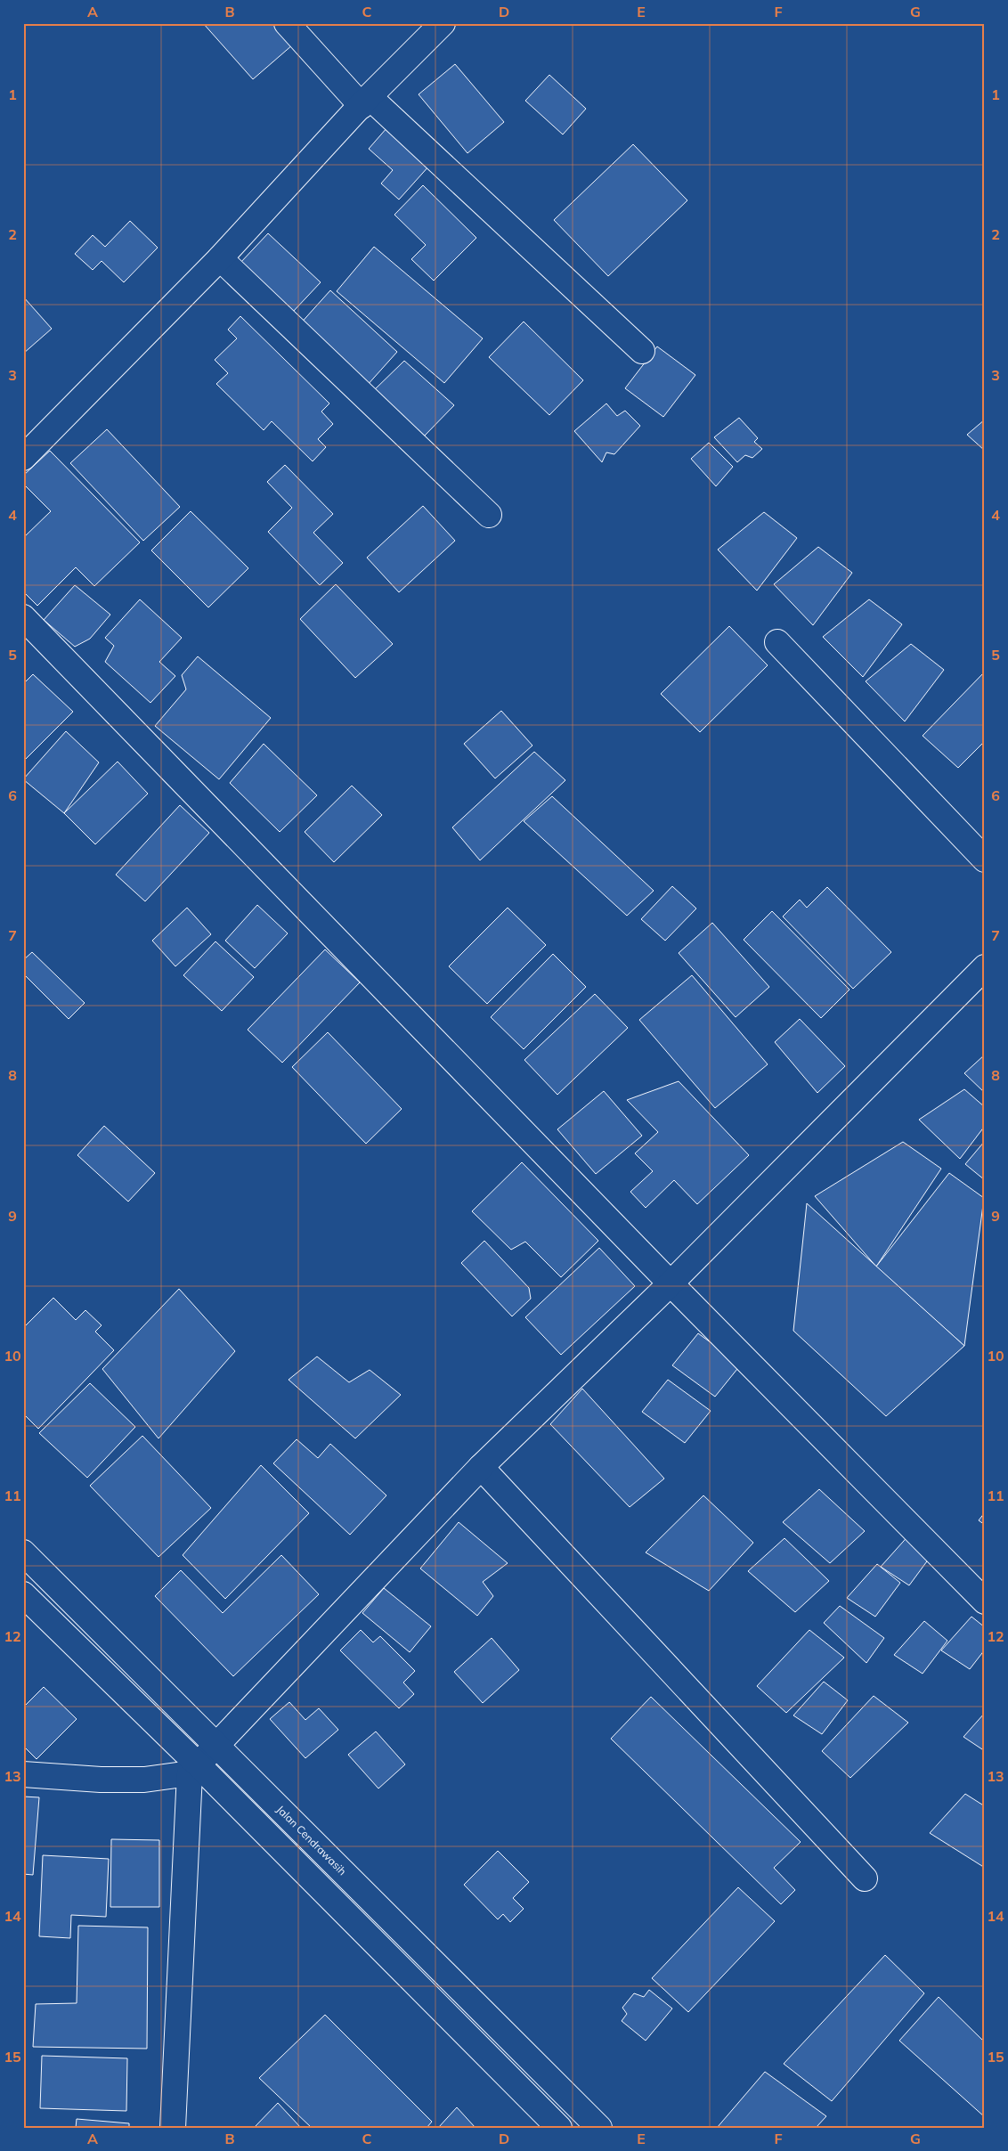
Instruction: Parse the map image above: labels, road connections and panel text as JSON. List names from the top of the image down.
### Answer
{
  "streets": {
    "street": ["Jalan Cendrawasih"]
  },
  "grid": {
    "columns": [
      "A",
      "B",
      "C",
      "D",
      "E",
      "F",
      "G"
    ],
    "rows": [
      "1",
      "2",
      "3",
      "4",
      "5",
      "6",
      "7",
      "8",
      "9",
      "10",
      "11",
      "12",
      "13",
      "14",
      "15"
    ]
  }
}
